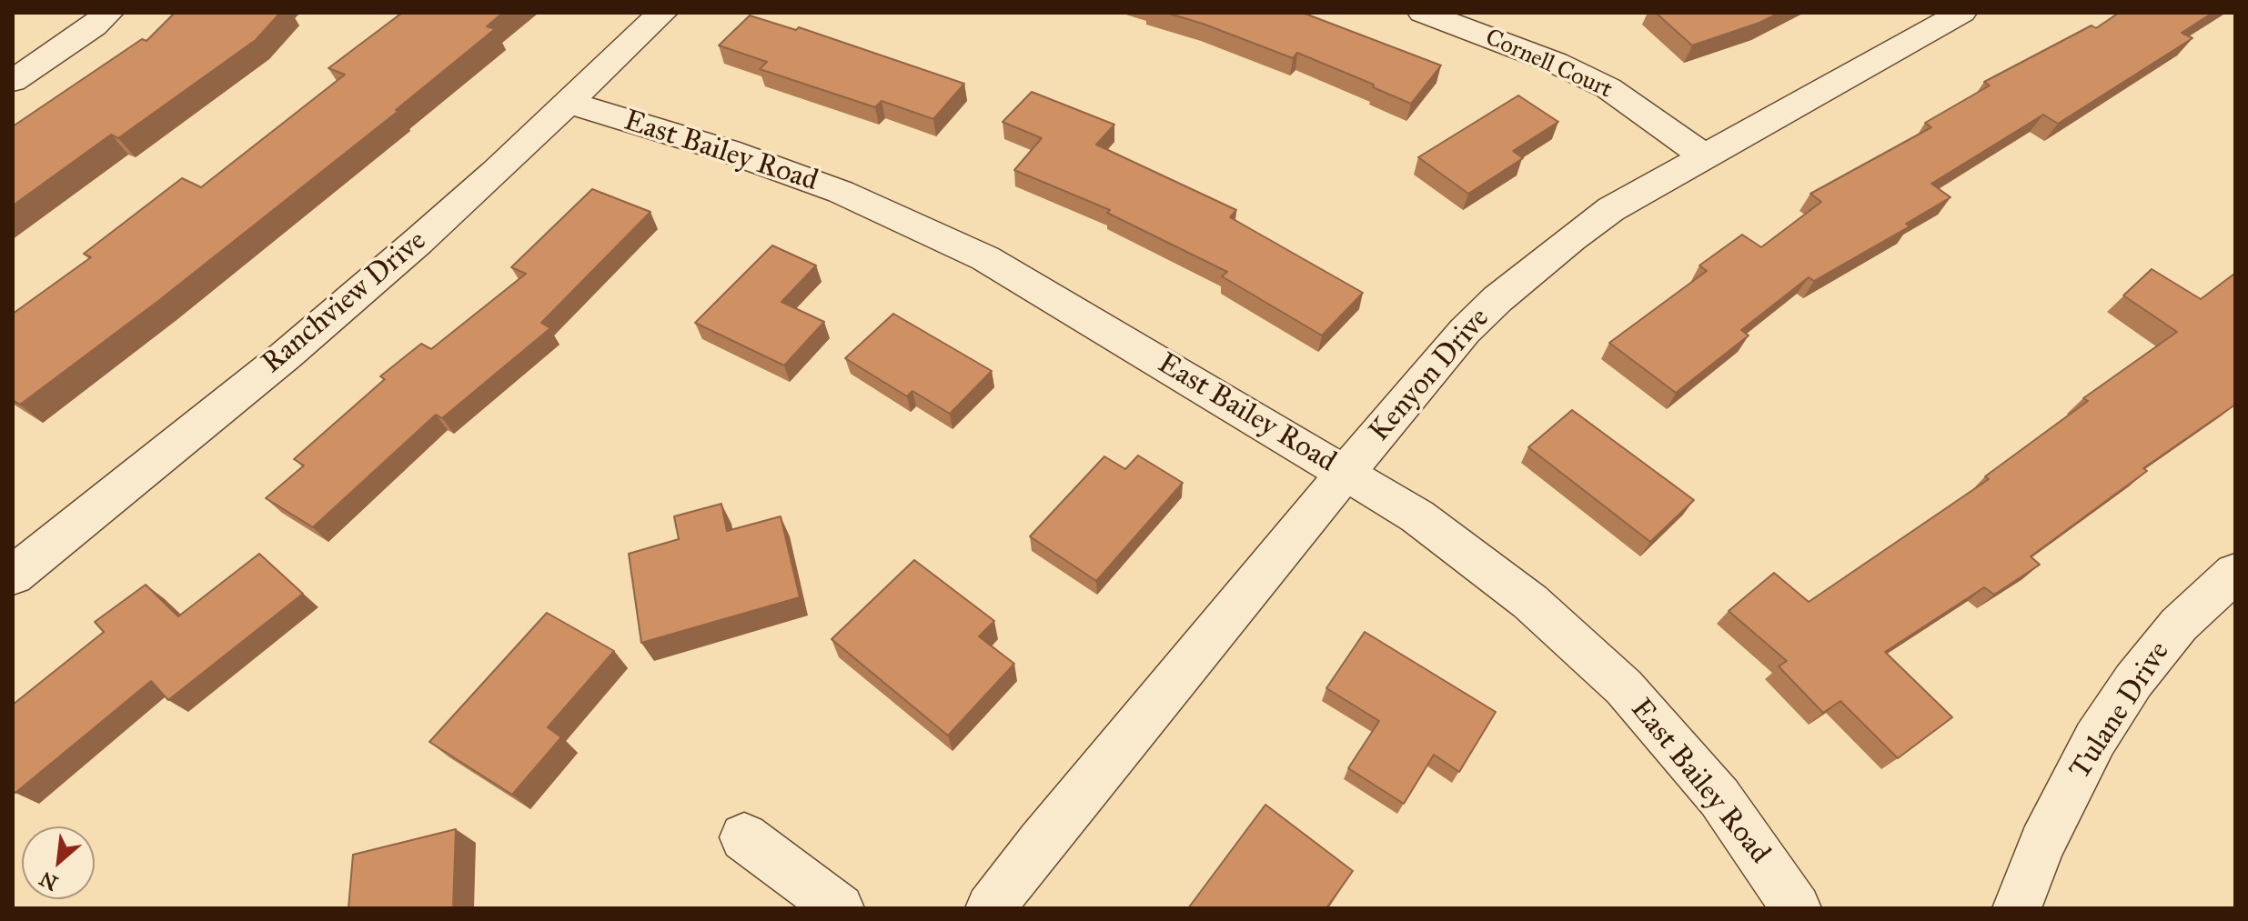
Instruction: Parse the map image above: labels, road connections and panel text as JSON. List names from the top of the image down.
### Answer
{
  "streets": {
    "street": [
      "Cornell Court",
      "East Bailey Road",
      "Ranchview Drive",
      "Kenyon Drive",
      "Tulane Drive"
    ]
  },
  "crossings": [
    ["Cornell Court", "Kenyon Drive"],
    ["East Bailey Road", "Ranchview Drive"],
    ["East Bailey Road", "Kenyon Drive"]
  ],
  "north": "bottom left"
}
